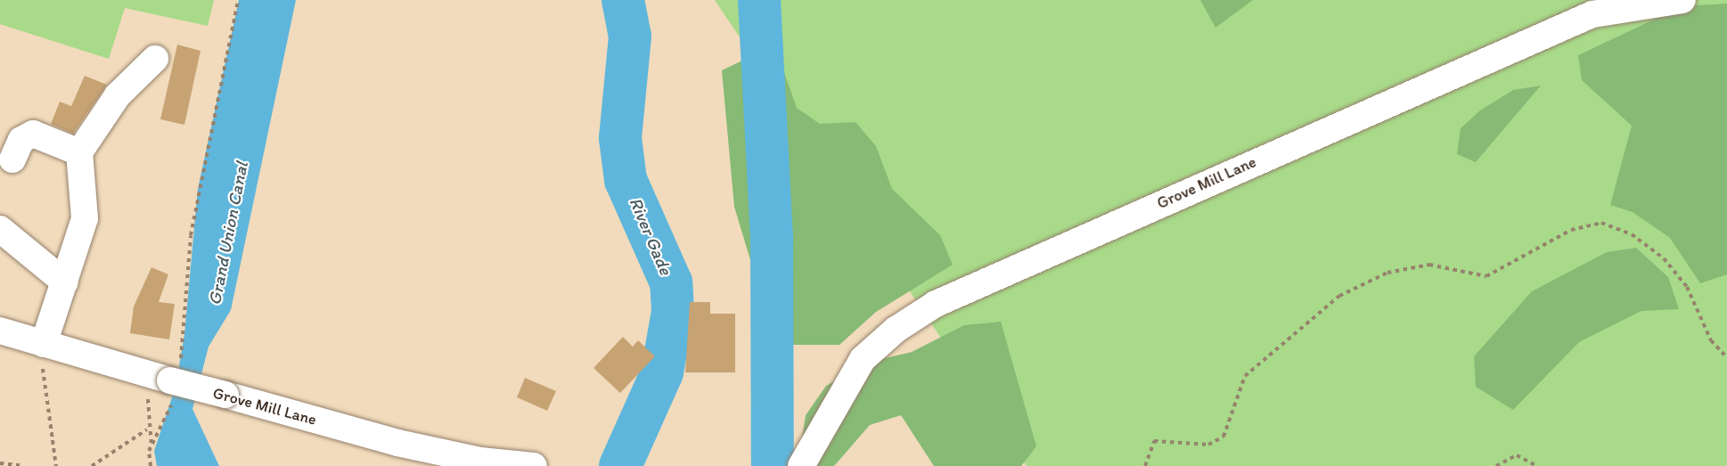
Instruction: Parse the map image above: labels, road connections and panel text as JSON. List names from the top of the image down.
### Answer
{
  "streets": {
    "street": ["Grove Mill Lane"]
  },
  "water": ["Grand Union Canal", "River Gade"]
}
